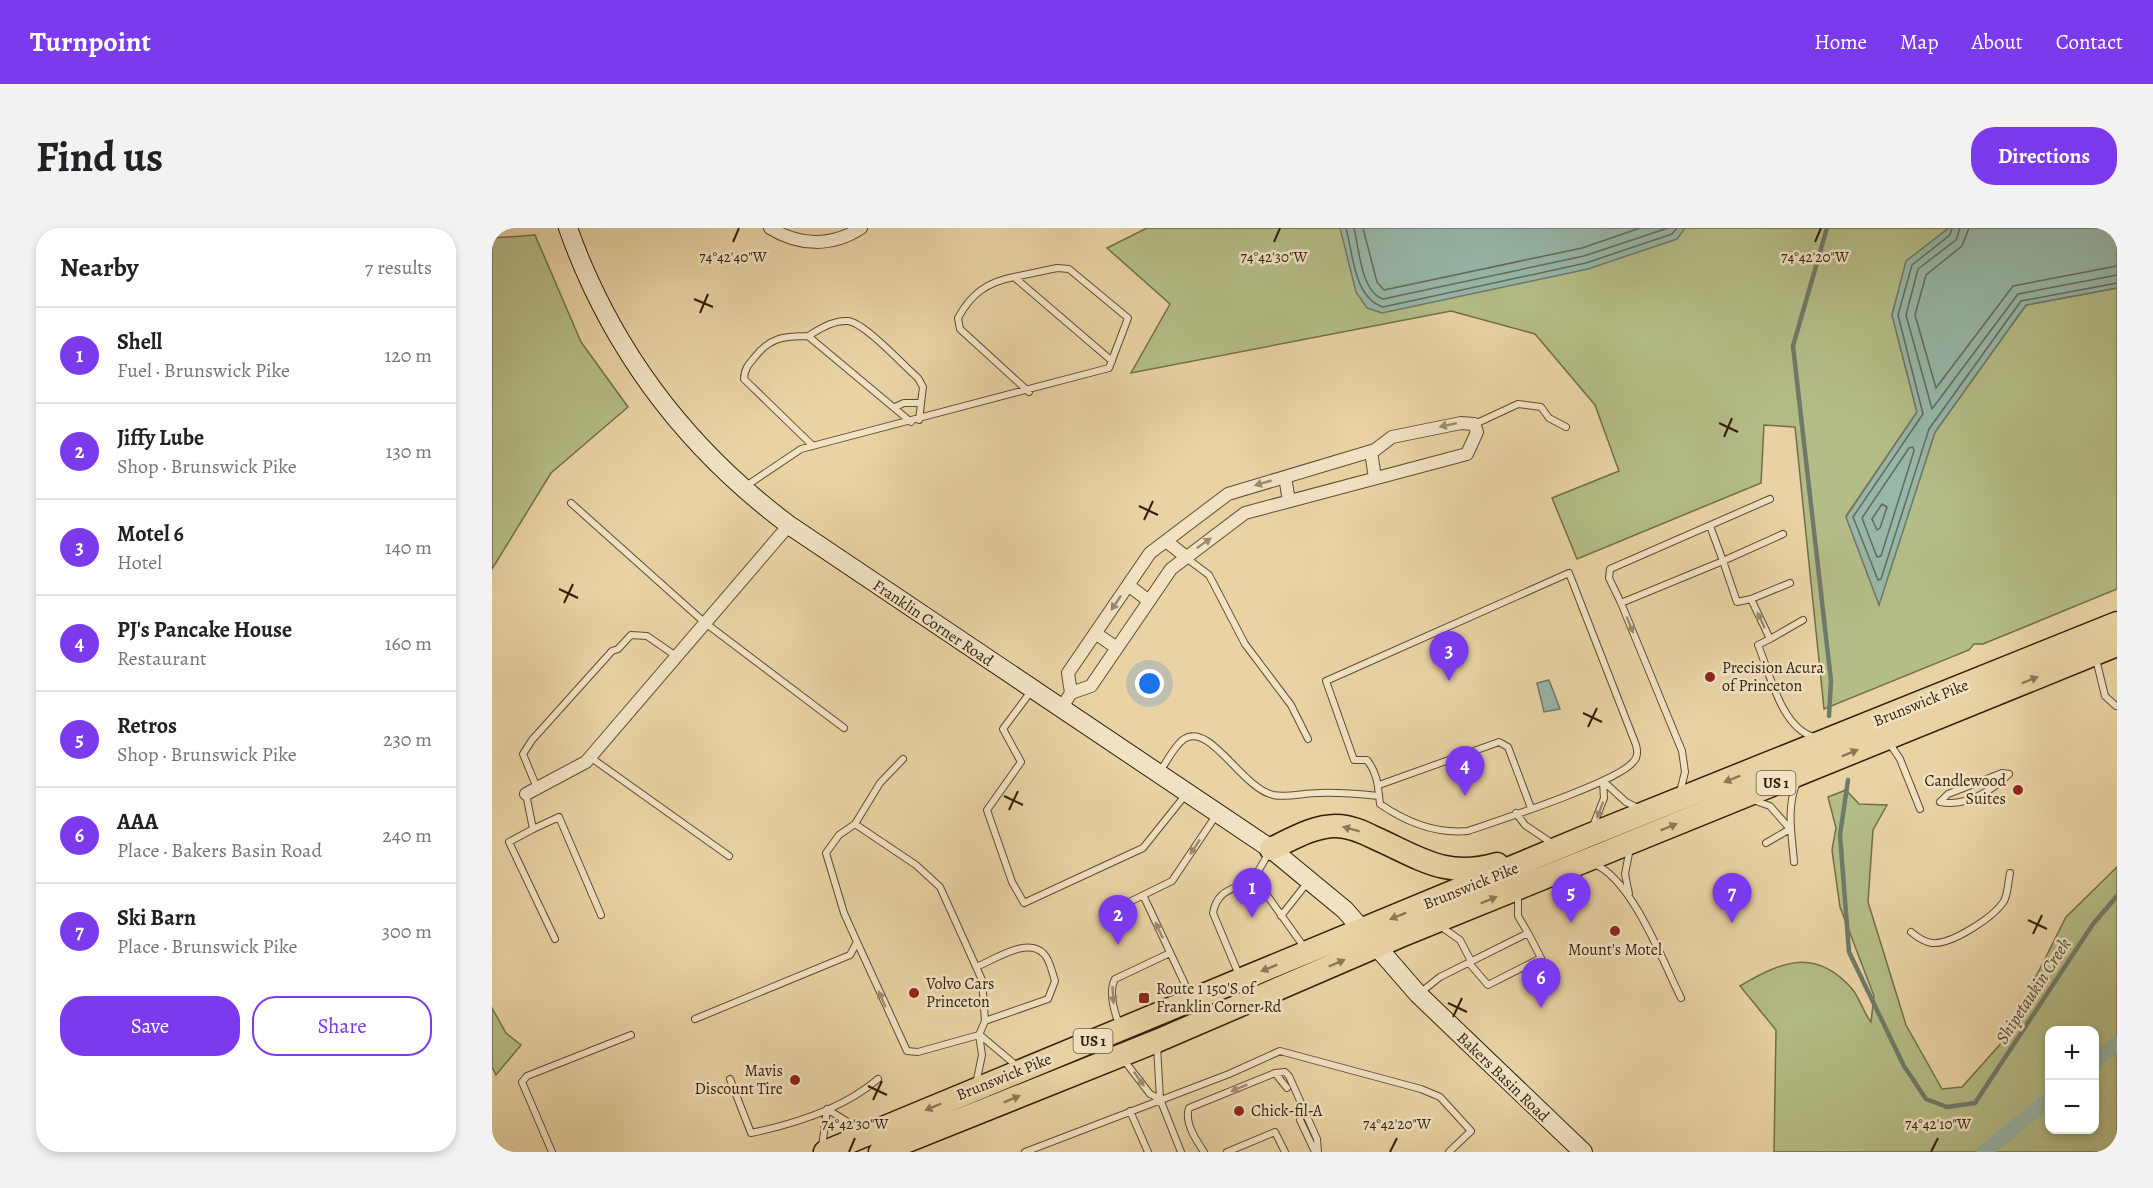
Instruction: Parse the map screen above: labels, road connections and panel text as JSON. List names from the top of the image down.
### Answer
{
  "streets": {
    "highway": ["Brunswick Pike", "US 1"],
    "main road": ["Franklin Corner Road", "Bakers Basin Road"]
  },
  "crossings": [
    ["Franklin Corner Road", "Brunswick Pike"],
    ["Franklin Corner Road", "Bakers Basin Road"],
    ["Brunswick Pike", "Bakers Basin Road"]
  ],
  "water": ["Shipetaukin Creek"],
  "places": {
    "other": [
      "Precision Acura of Princeton",
      "Candlewood Suites",
      "Mount's Motel",
      "Volvo Cars Princeton",
      "Mavis Discount Tire",
      "Chick-fil-A"
    ],
    "transit": ["Route 1 150'S of Franklin Corner Rd"]
  },
  "page": {
    "header": "Turnpoint",
    "nav": [
      "Home",
      "Map",
      "About",
      "Contact"
    ],
    "buttons": [
      "Directions",
      ["Save", "Share"]
    ],
    "title": "Find us",
    "heading": ["Nearby", "7 results"],
    "list": [
      {
        "mark": "1",
        "name": "Shell",
        "note": "Fuel · Brunswick Pike",
        "value": "120 m"
      },
      {
        "mark": "2",
        "name": "Jiffy Lube",
        "note": "Shop · Brunswick Pike",
        "value": "130 m"
      },
      {
        "mark": "3",
        "name": "Motel 6",
        "note": "Hotel",
        "value": "140 m"
      },
      {
        "mark": "4",
        "name": "PJ's Pancake House",
        "note": "Restaurant",
        "value": "160 m"
      },
      {
        "mark": "5",
        "name": "Retros",
        "note": "Shop · Brunswick Pike",
        "value": "230 m"
      },
      {
        "mark": "6",
        "name": "AAA",
        "note": "Place · Bakers Basin Road",
        "value": "240 m"
      },
      {
        "mark": "7",
        "name": "Ski Barn",
        "note": "Place · Brunswick Pike",
        "value": "300 m"
      }
    ],
    "pins": [
      "3",
      "4",
      "1",
      "5",
      "7",
      "2",
      "6"
    ],
    "map_buttons": ["+", "−"]
  },
  "coordinates": [
    "74°42'40\"W",
    "74°42'30\"W",
    "74°42'20\"W",
    "74°42'10\"W"
  ]
}
